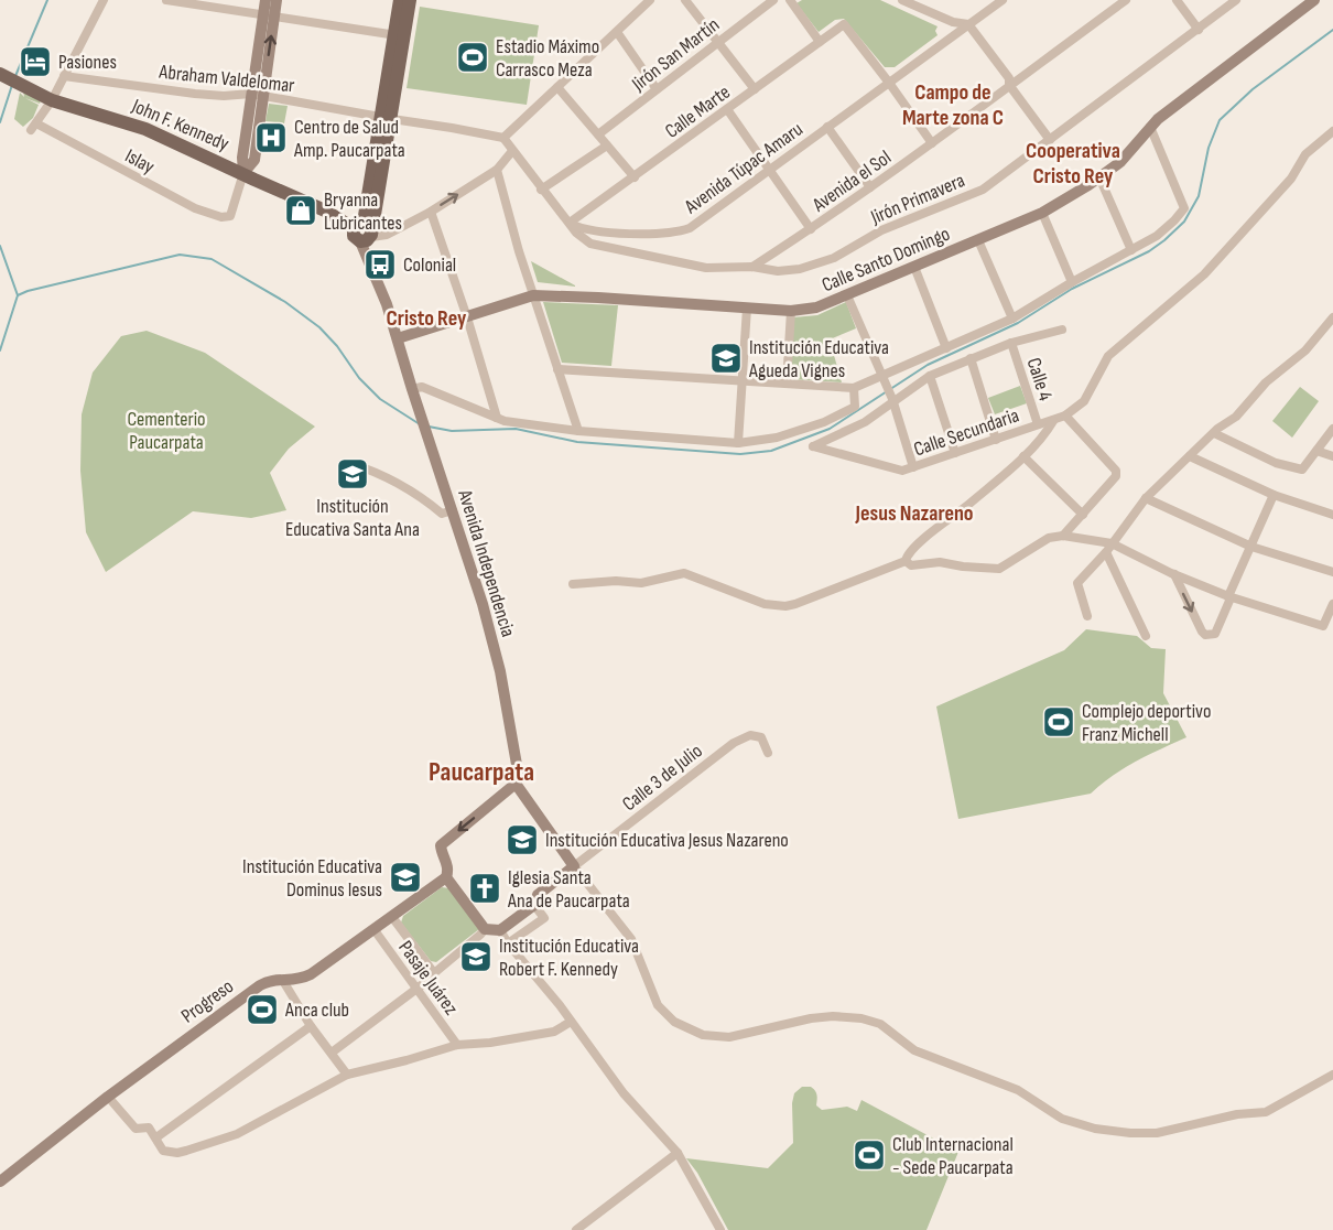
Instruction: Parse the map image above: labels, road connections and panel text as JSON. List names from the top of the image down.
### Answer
{
  "streets": {
    "main road": [
      "John F. Kennedy",
      "Calle Santo Domingo",
      "Avenida Independencia",
      "Progreso"
    ],
    "street": [
      "Jirón San Martín",
      "Abraham Valdelomar",
      "Calle Marte",
      "Islay",
      "Avenida Túpac Amaru",
      "Avenida el Sol",
      "Jirón Primavera",
      "Calle 4",
      "Calle Secundaria",
      "Calle 3 de Julio",
      "Pasaje Juárez"
    ]
  },
  "crossings": [
    ["Calle Marte", "Avenida Túpac Amaru"],
    ["Calle Marte", "Jirón Primavera"],
    ["John F. Kennedy", "Islay"],
    ["John F. Kennedy", "Avenida Independencia"],
    ["Avenida Túpac Amaru", "Jirón Primavera"],
    ["Avenida el Sol", "Jirón Primavera"],
    ["Calle Santo Domingo", "Avenida Independencia"],
    ["Calle 4", "Calle Secundaria"],
    ["Pasaje Juárez", "Progreso"]
  ],
  "districts": [
    "Campo de Marte zona C",
    "Cooperativa Cristo Rey",
    "Cristo Rey",
    "Jesus Nazareno",
    "Paucarpata"
  ],
  "parks": ["Cementerio Paucarpata"],
  "places": {
    "sports": [
      "Estadio Máximo Carrasco Meza",
      "Complejo deportivo Franz Michell",
      "Anca club",
      "Club Internacional - Sede Paucarpata"
    ],
    "hotel": ["Pasiones"],
    "hospital": ["Centro de Salud Amp. Paucarpata"],
    "shop": ["Bryanna Lubricantes"],
    "bus stop": ["Colonial"],
    "school or university": [
      "Institución Educativa Agueda Vignes",
      "Institución Educativa Santa Ana",
      "Institución Educativa Jesus Nazareno",
      "Institución Educativa Dominus Iesus",
      "Institución Educativa Robert F. Kennedy"
    ],
    "church": ["Iglesia Santa Ana de Paucarpata"]
  }
}
